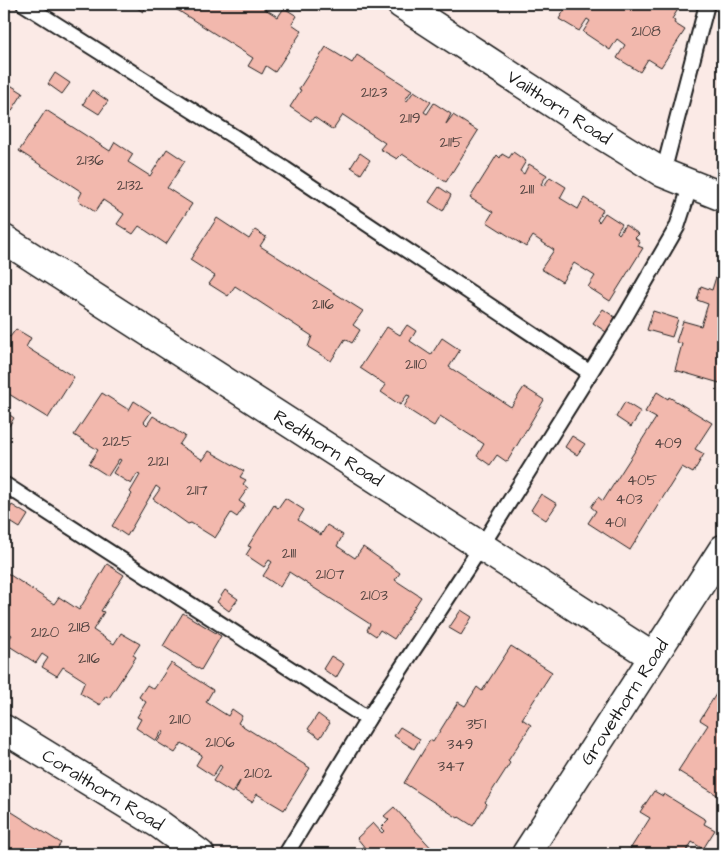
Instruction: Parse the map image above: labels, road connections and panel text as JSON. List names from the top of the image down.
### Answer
{
  "streets": {
    "street": [
      "Vailthorn Road",
      "Redthorn Road",
      "Grovethorn Road",
      "Coralthorn Road"
    ]
  },
  "crossings": [
    ["Redthorn Road", "Grovethorn Road"]
  ],
  "house_numbers": [
    "2108",
    "2123",
    "2119",
    "2115",
    "2136",
    "2132",
    "2111",
    "2116",
    "2110",
    "2125",
    "409",
    "2121",
    "405",
    "2117",
    "403",
    "401",
    "2111",
    "2107",
    "2103",
    "2118",
    "2120",
    "2116",
    "2110",
    "351",
    "2106",
    "349",
    "347",
    "2102"
  ]
}
